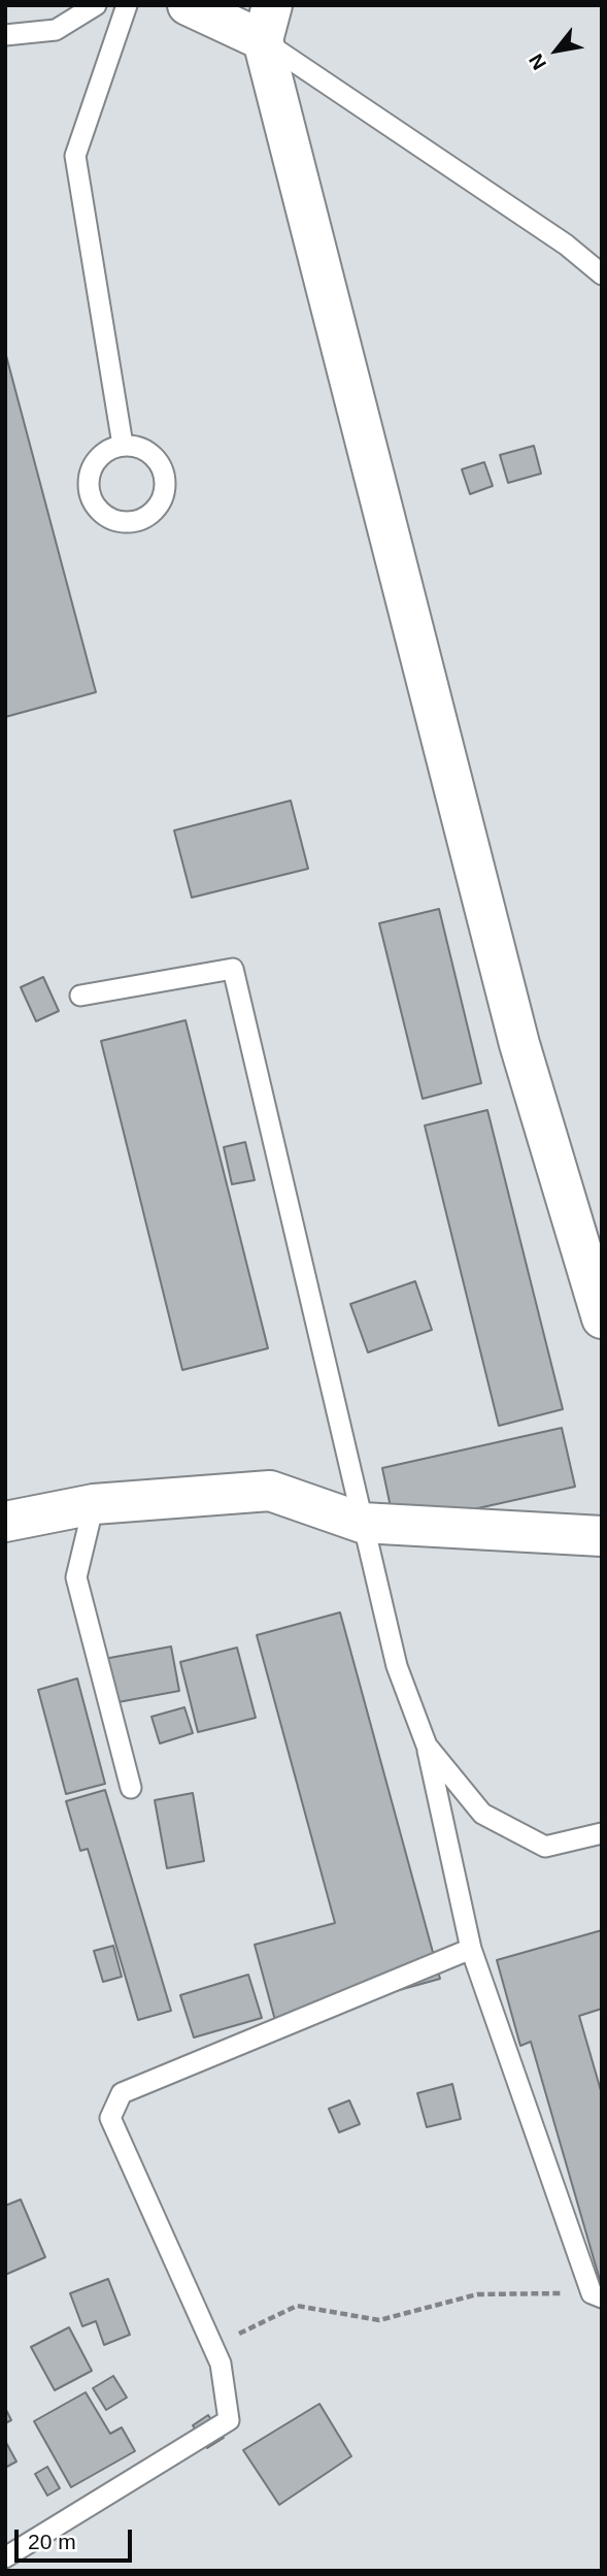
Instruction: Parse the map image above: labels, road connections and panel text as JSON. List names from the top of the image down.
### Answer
{
  "scale_bar": "20 m",
  "north": "bottom left"
}
